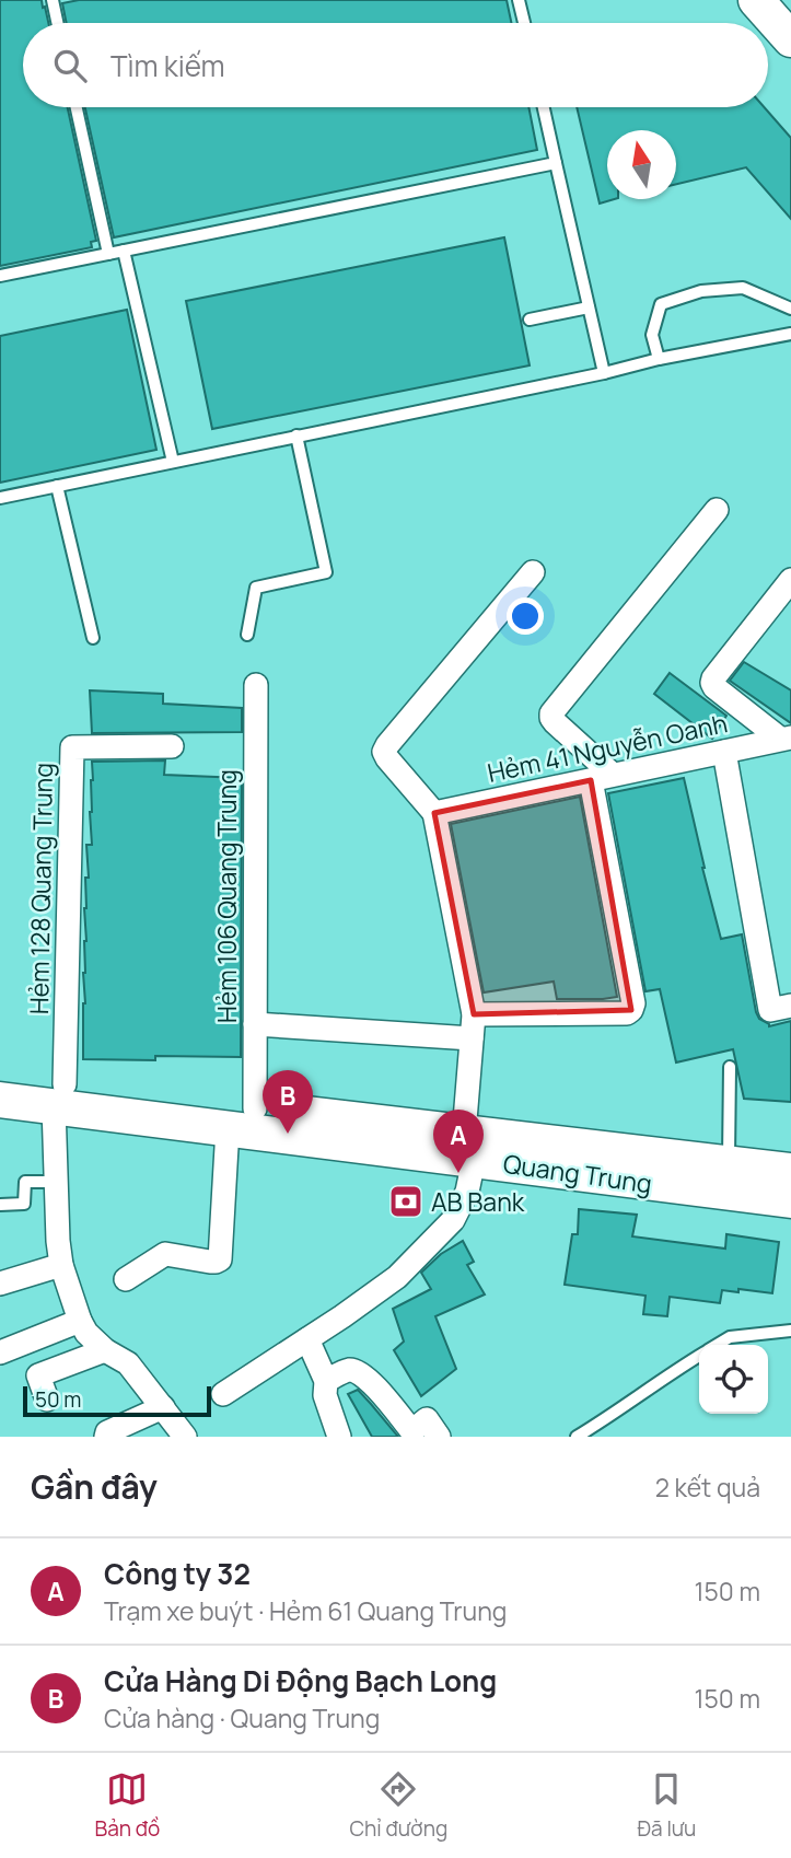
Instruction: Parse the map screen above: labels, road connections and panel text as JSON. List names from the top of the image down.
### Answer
{
  "streets": {
    "main road": ["Quang Trung"],
    "street": ["Hẻm 41 Nguyễn Oanh", "Hẻm 128 Quang Trung", "Hẻm 106 Quang Trung"]
  },
  "crossings": [
    ["Hẻm 128 Quang Trung", "Quang Trung"],
    ["Hẻm 106 Quang Trung", "Quang Trung"]
  ],
  "places": {
    "bank": ["AB Bank"]
  },
  "scale_bar": "50 m",
  "north": "top",
  "page": {
    "search": "Tìm kiếm",
    "pins": ["B", "A"],
    "scale": "50 m",
    "heading": ["Gần đây", "2 kết quả"],
    "list": [
      {
        "mark": "A",
        "name": "Công ty 32",
        "note": "Trạm xe buýt · Hẻm 61 Quang Trung",
        "value": "150 m"
      },
      {
        "mark": "B",
        "name": "Cửa Hàng Di Động Bạch Long",
        "note": "Cửa hàng · Quang Trung",
        "value": "150 m"
      }
    ],
    "nav": ["Bản đồ", "Chỉ đường", "Đã lưu"]
  }
}
